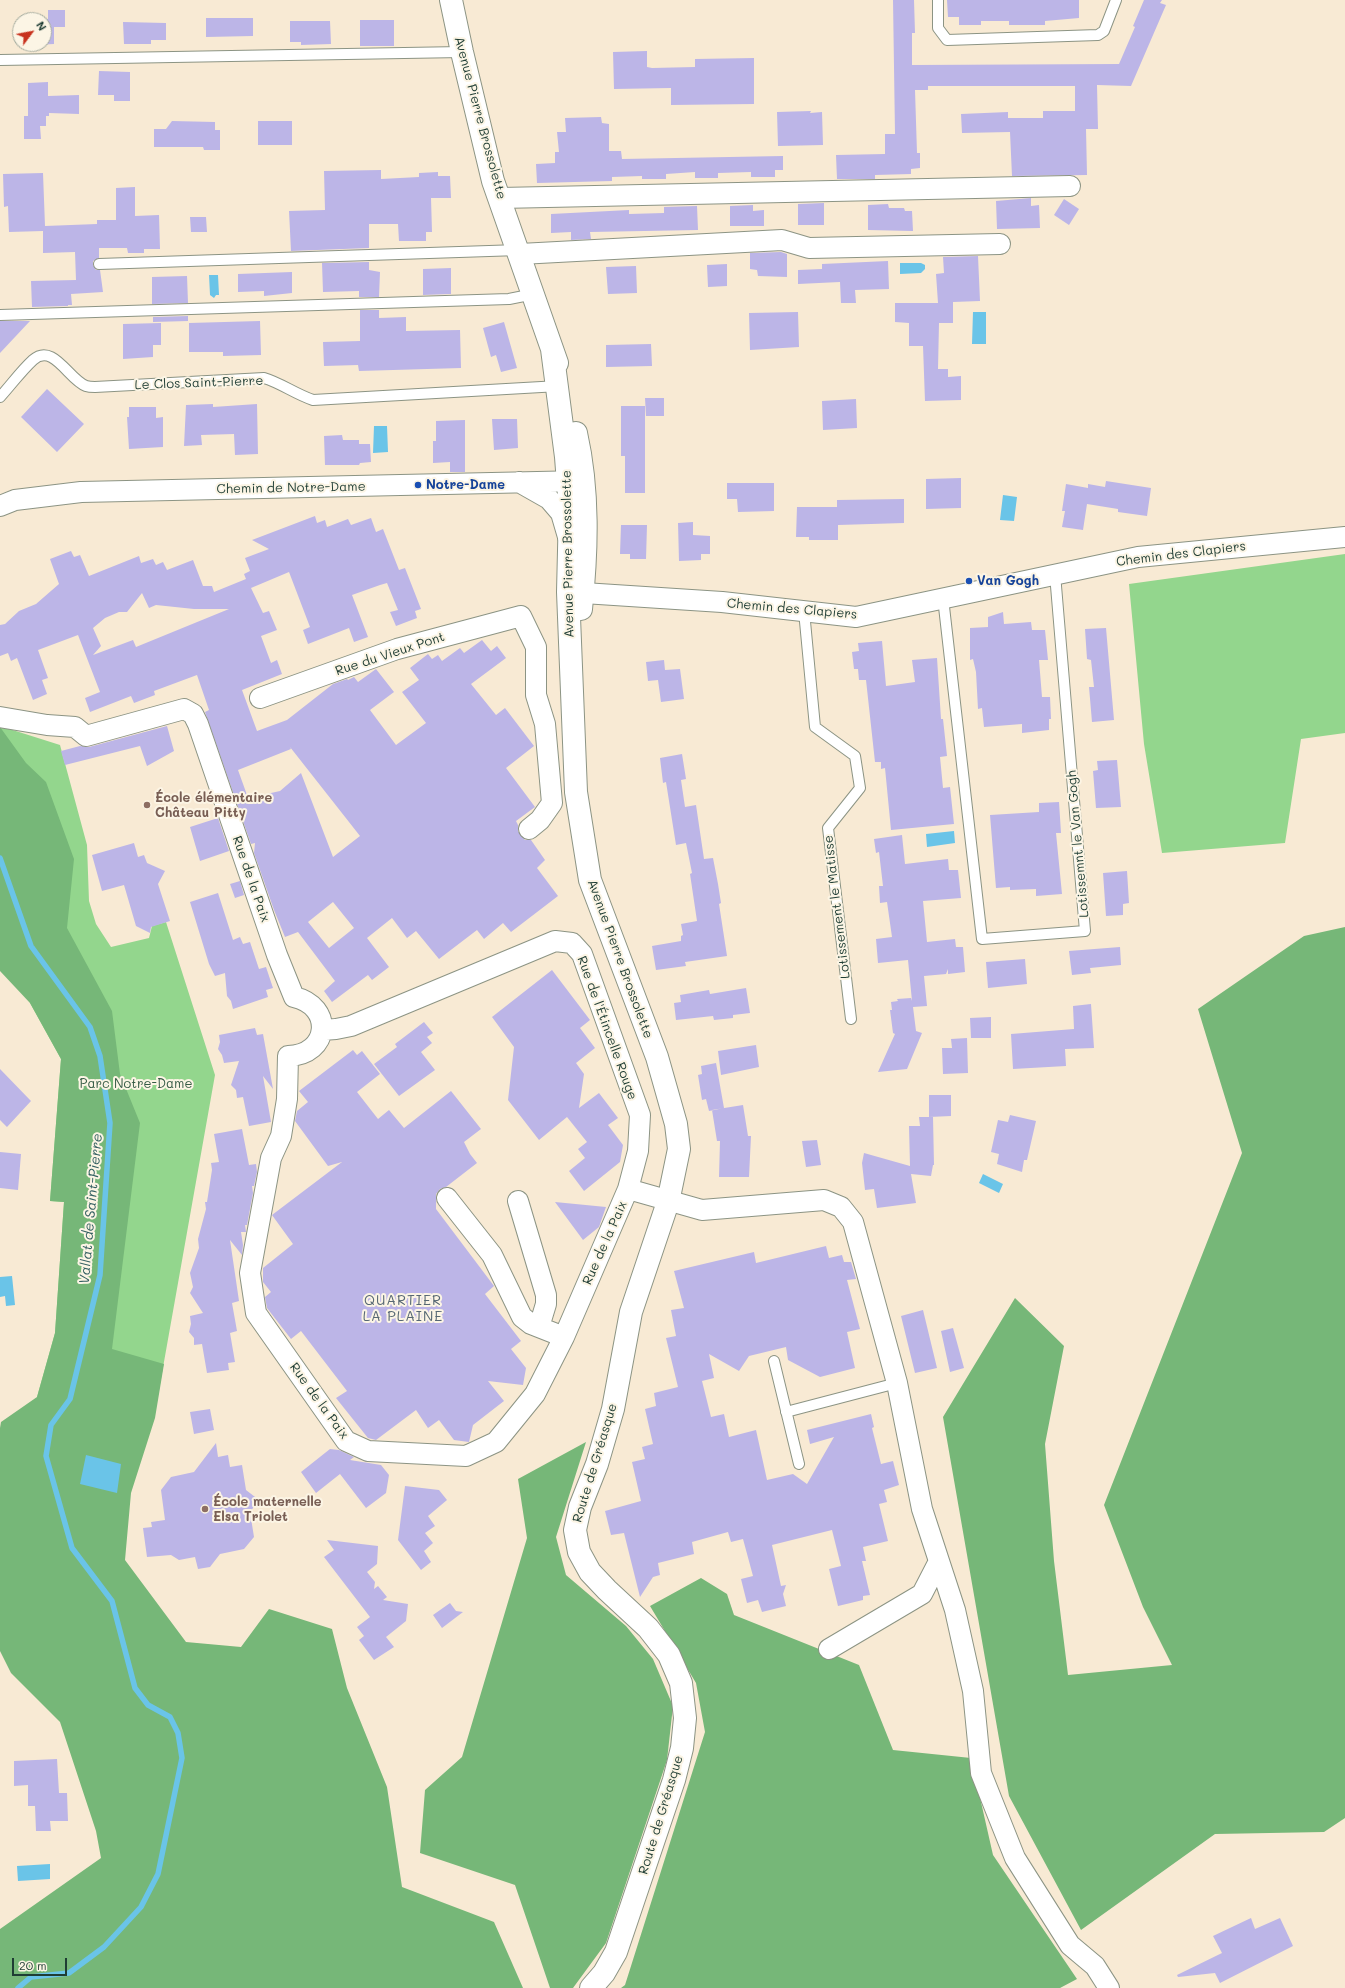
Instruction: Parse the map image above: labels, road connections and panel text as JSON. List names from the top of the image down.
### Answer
{
  "streets": {
    "street": [
      "Avenue Pierre Brossolette",
      "Chemin de Notre-Dame",
      "Chemin des Clapiers",
      "Rue du Vieux Pont",
      "Rue de la Paix",
      "Rue de l'Étincelle Rouge",
      "Route de Gréasque"
    ],
    "lane": ["Le Clos Saint-Pierre", "Lotissemnt le Van Gogh", "Lotissement le Matisse"]
  },
  "crossings": [
    ["Avenue Pierre Brossolette", "Le Clos Saint-Pierre"],
    ["Avenue Pierre Brossolette", "Chemin de Notre-Dame"],
    ["Avenue Pierre Brossolette", "Chemin des Clapiers"],
    ["Avenue Pierre Brossolette", "Route de Gréasque"],
    ["Chemin des Clapiers", "Lotissemnt le Van Gogh"],
    ["Chemin des Clapiers", "Lotissement le Matisse"],
    ["Rue de la Paix", "Rue de l'Étincelle Rouge"]
  ],
  "districts": ["QUARTIER LA PLAINE"],
  "water": ["Vallat de Saint-Pierre"],
  "parks": ["Parc Notre-Dame"],
  "places": [
    "Notre-Dame",
    "Van Gogh",
    "École élémentaire Château Pitty",
    "École maternelle Elsa Triolet"
  ],
  "scale_bar": "20 m",
  "north": "top right"
}
